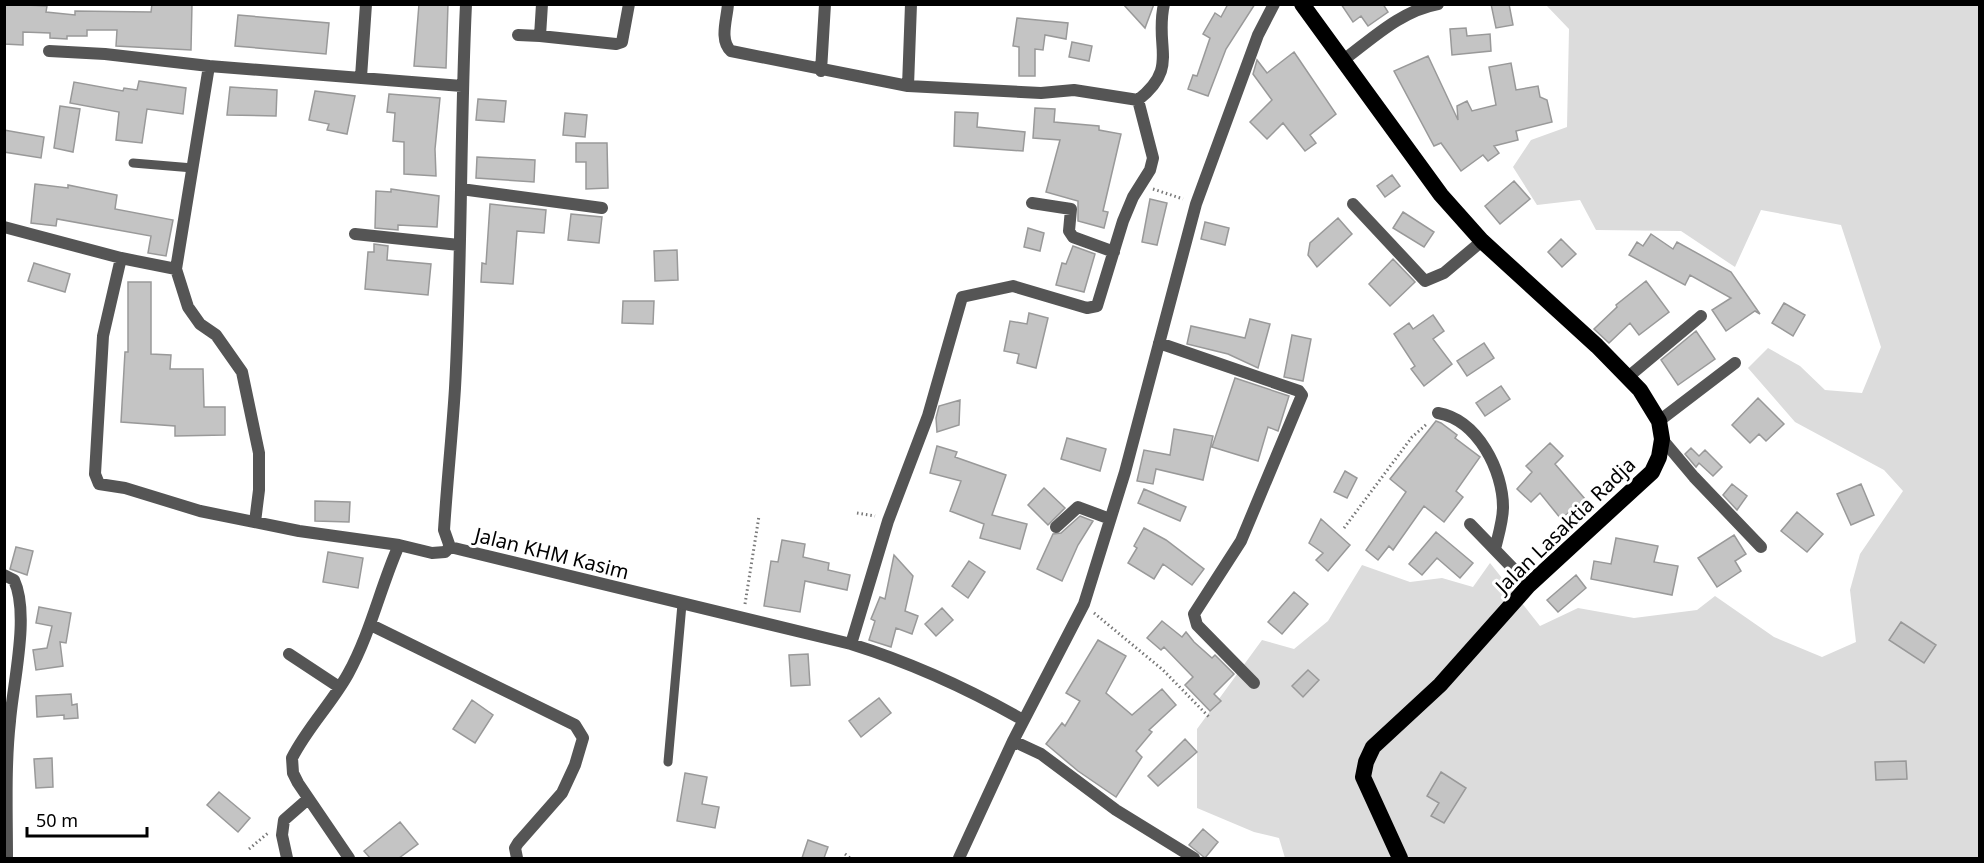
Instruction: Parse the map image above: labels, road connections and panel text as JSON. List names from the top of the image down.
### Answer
{
  "streets": {
    "highway": ["Jalan Lasaktia Radja"],
    "street": ["Jalan KHM Kasim"]
  },
  "scale_bar": "50 m"
}
